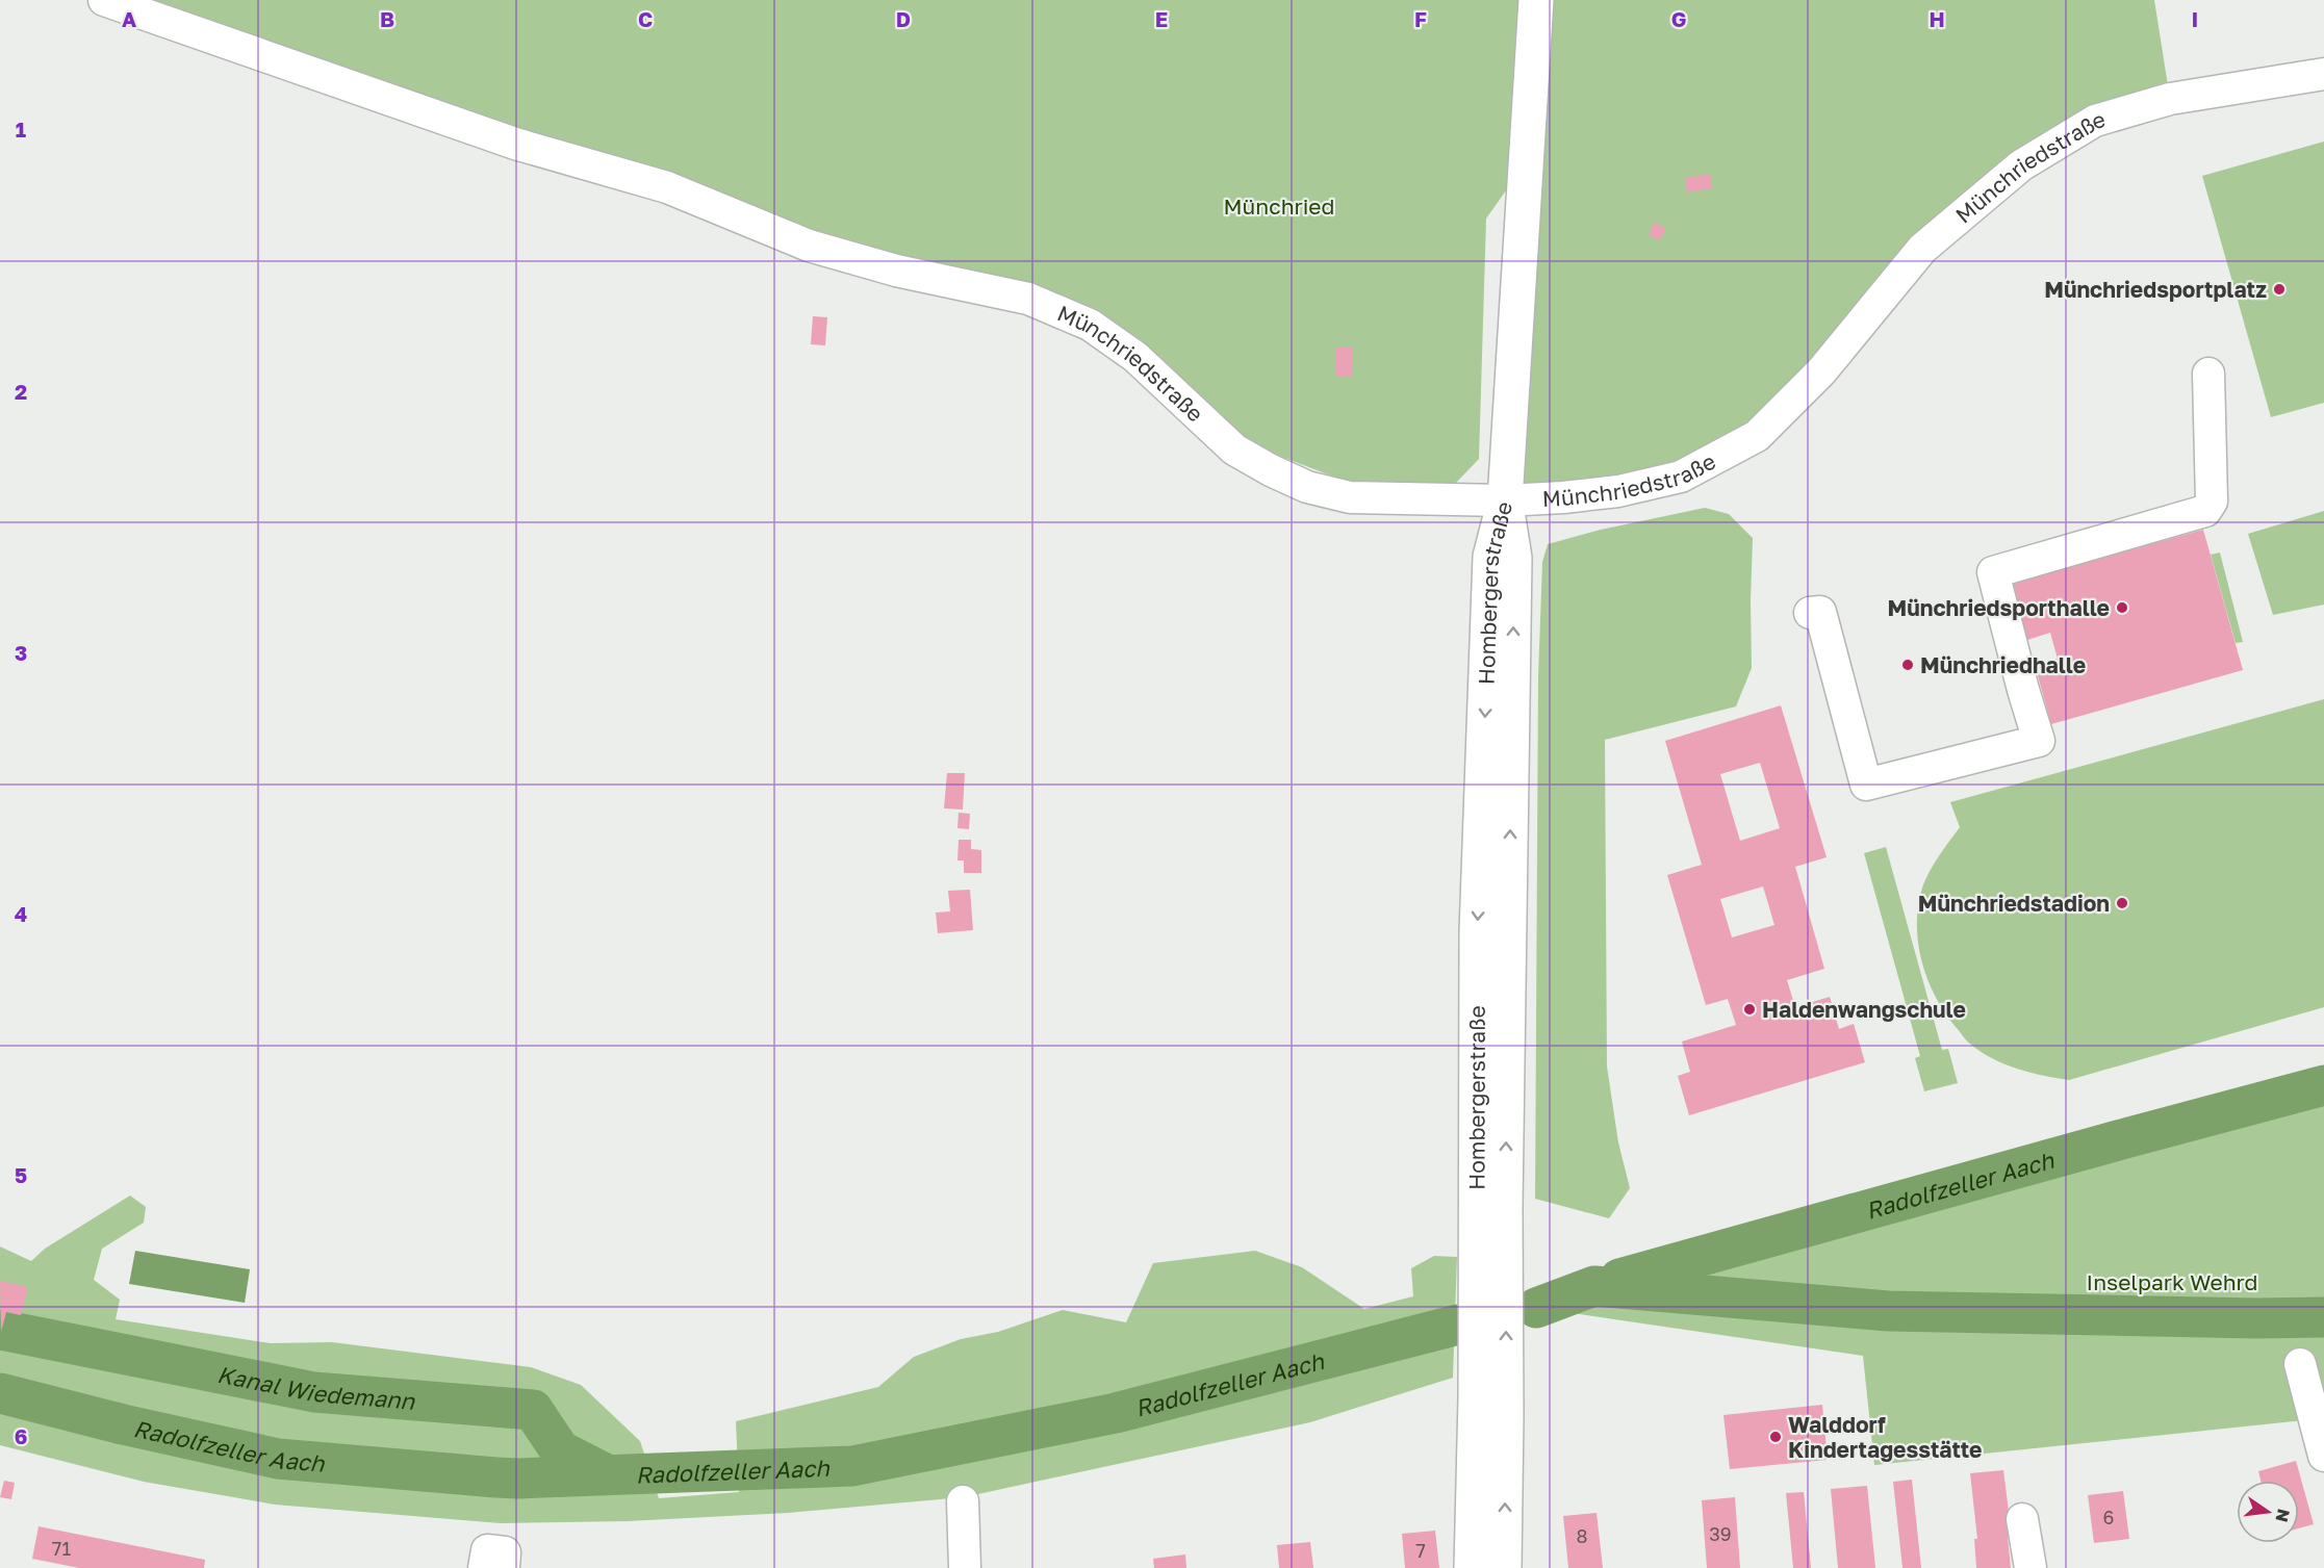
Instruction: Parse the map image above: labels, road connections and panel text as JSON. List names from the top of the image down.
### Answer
{
  "streets": {
    "main road": ["Hombergerstraße"],
    "street": ["Münchriedstraße"]
  },
  "crossings": [
    ["Münchriedstraße", "Hombergerstraße"]
  ],
  "water": ["Radolfzeller Aach", "Kanal Wiedemann"],
  "parks": ["Münchried", "Inselpark Wehrd"],
  "places": [
    "Münchriedsportplatz",
    "Münchriedsporthalle",
    "Münchriedhalle",
    "Münchriedstadion",
    "Haldenwangschule",
    "Walddorf Kindertagesstätte"
  ],
  "house_numbers": [
    "6",
    "39",
    "8",
    "71",
    "7"
  ],
  "north": "right",
  "grid": {
    "columns": [
      "A",
      "B",
      "C",
      "D",
      "E",
      "F",
      "G",
      "H",
      "I"
    ],
    "rows": [
      "1",
      "2",
      "3",
      "4",
      "5",
      "6"
    ]
  }
}
